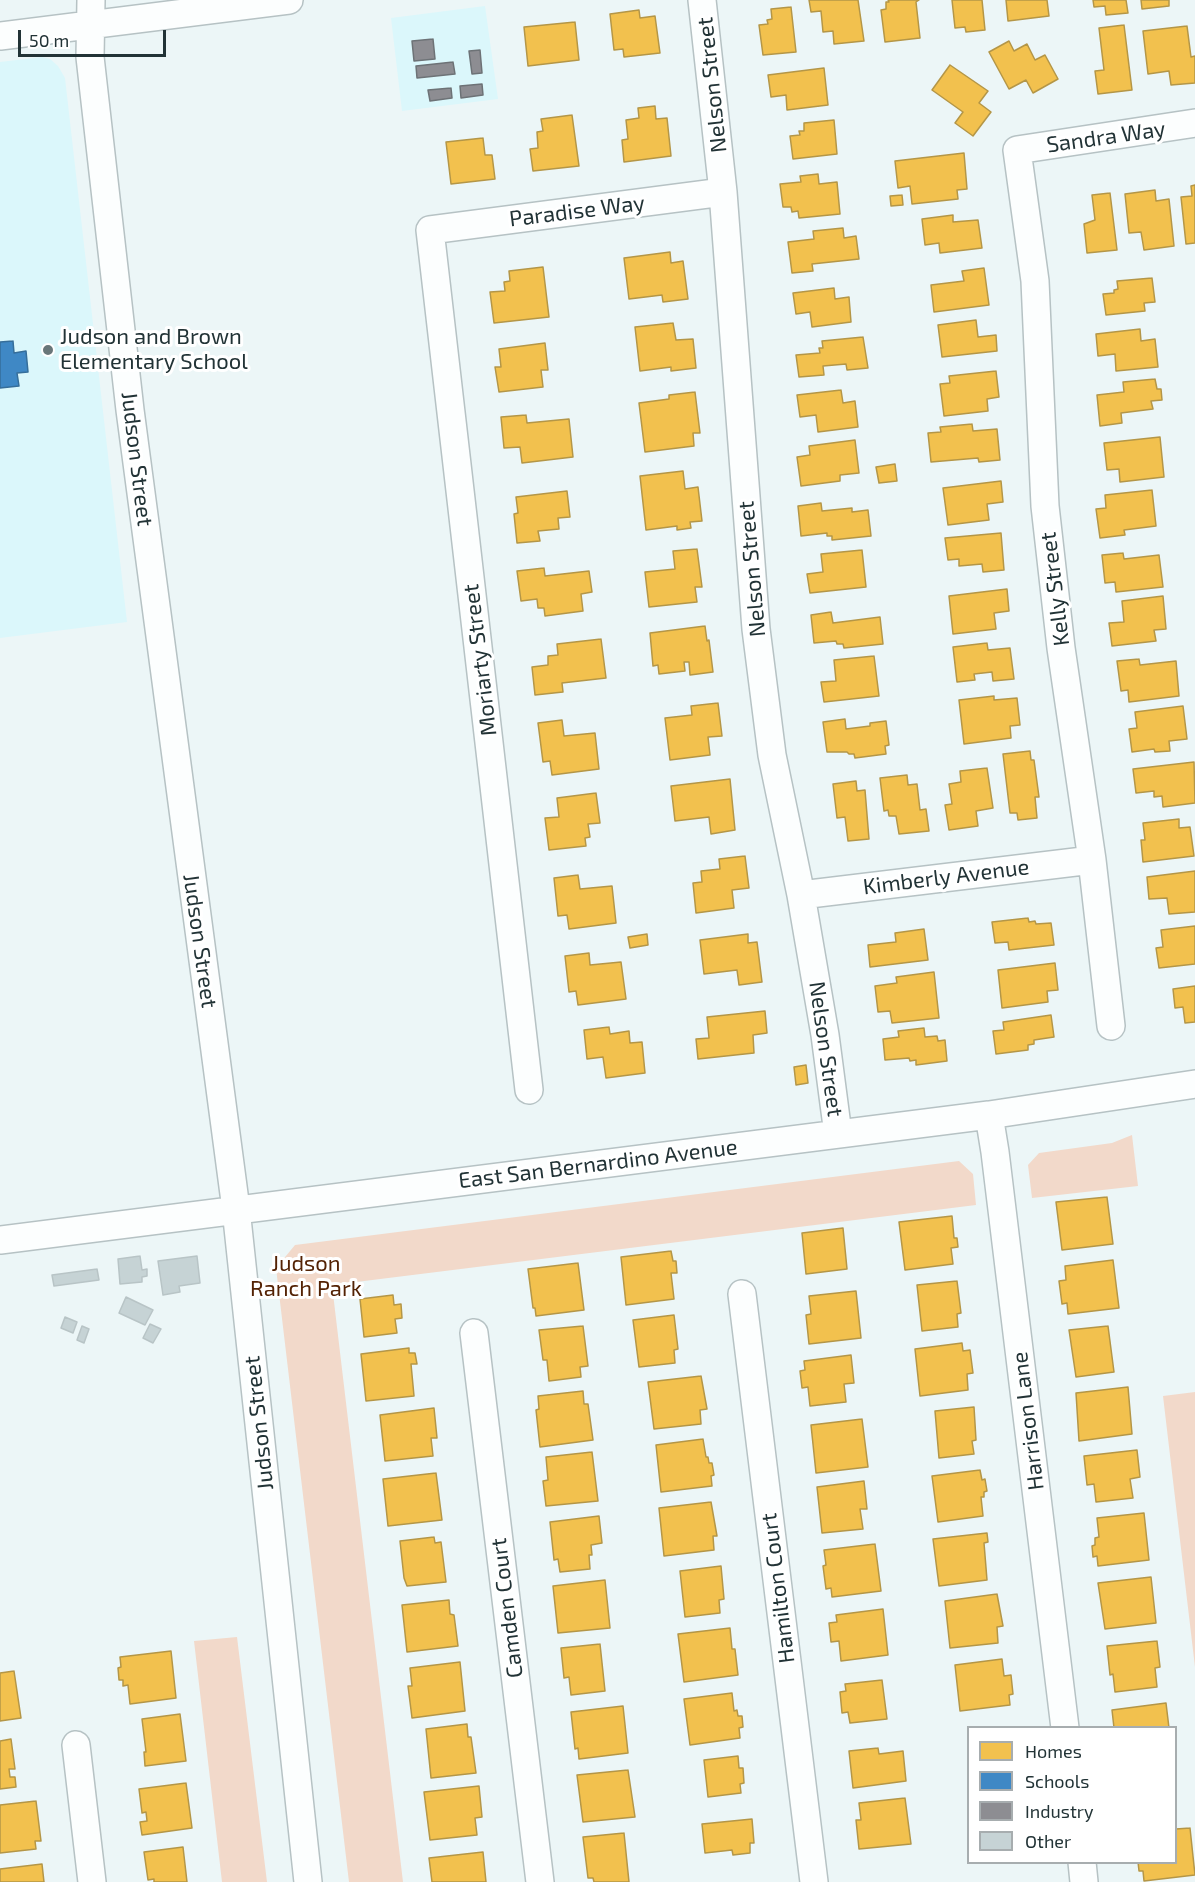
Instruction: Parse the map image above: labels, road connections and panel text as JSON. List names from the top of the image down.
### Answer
{
  "streets": {
    "street": [
      "Nelson Street",
      "Sandra Way",
      "Paradise Way",
      "Judson Street",
      "Kelly Street",
      "Moriarty Street",
      "Kimberly Avenue",
      "East San Bernardino Avenue",
      "Harrison Lane",
      "Hamilton Court",
      "Camden Court"
    ]
  },
  "crossings": [
    ["Nelson Street", "Paradise Way"],
    ["Nelson Street", "Kimberly Avenue"],
    ["Nelson Street", "East San Bernardino Avenue"],
    ["Sandra Way", "Kelly Street"],
    ["Paradise Way", "Moriarty Street"],
    ["Judson Street", "East San Bernardino Avenue"],
    ["Kelly Street", "Kimberly Avenue"],
    ["East San Bernardino Avenue", "Harrison Lane"]
  ],
  "parks": ["Judson Ranch Park"],
  "places": ["Judson and Brown Elementary School"],
  "legend": [
    "Homes",
    "Schools",
    "Industry",
    "Other"
  ],
  "scale_bar": "50 m"
}
